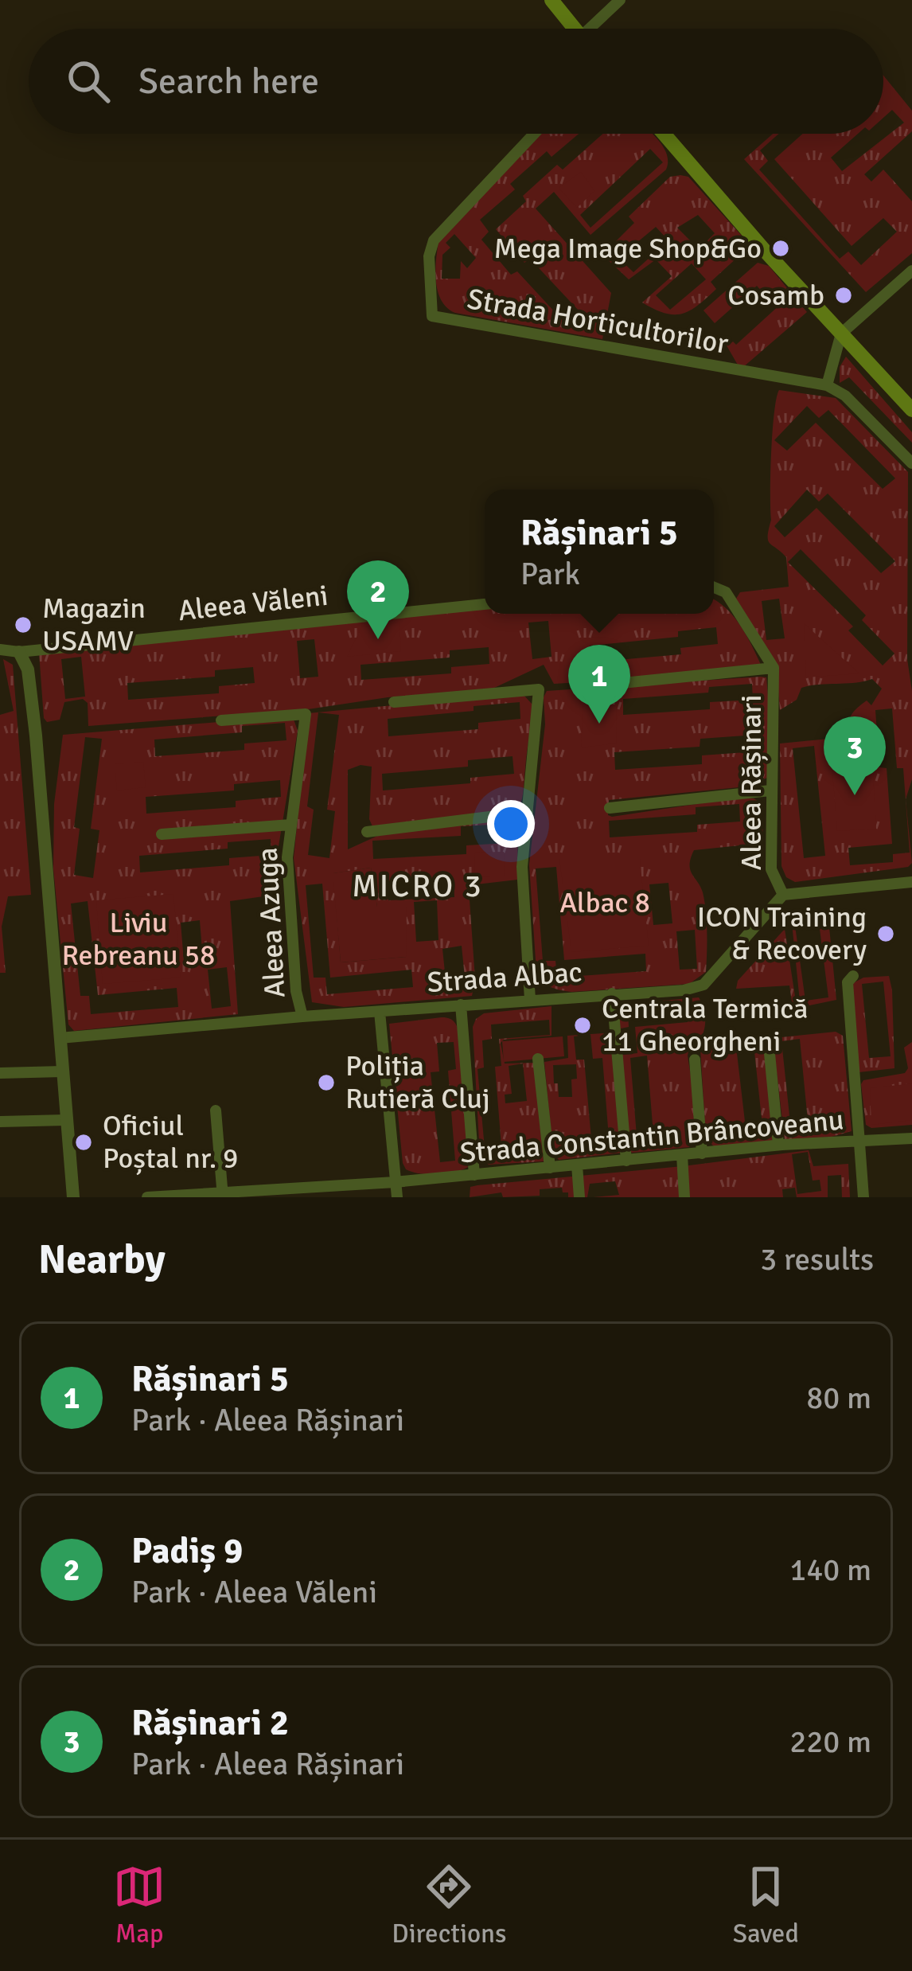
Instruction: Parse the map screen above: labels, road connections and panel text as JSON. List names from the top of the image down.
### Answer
{
  "streets": {
    "street": [
      "Strada Horticultorilor",
      "Aleea Văleni",
      "Aleea Rășinari",
      "Aleea Azuga",
      "Strada Albac",
      "Strada Constantin Brâncoveanu"
    ]
  },
  "crossings": [
    ["Aleea Rășinari", "Strada Albac"],
    ["Aleea Azuga", "Strada Albac"]
  ],
  "districts": ["MICRO 3"],
  "parks": ["Albac 8", "Liviu Rebreanu 58"],
  "places": [
    "Mega Image Shop&Go",
    "Cosamb",
    "Magazin USAMV",
    "ICON Training & Recovery",
    "Centrala Termică 11 Gheorgheni",
    "Poliția Rutieră Cluj",
    "Oficiul Poștal nr. 9"
  ],
  "page": {
    "search": "Search here",
    "popup": ["Rășinari 5", "Park"],
    "pins": ["2", "1", "3"],
    "heading": ["Nearby", "3 results"],
    "list": [
      {
        "mark": "1",
        "name": "Rășinari 5",
        "note": "Park · Aleea Rășinari",
        "value": "80 m"
      },
      {
        "mark": "2",
        "name": "Padiș 9",
        "note": "Park · Aleea Văleni",
        "value": "140 m"
      },
      {
        "mark": "3",
        "name": "Rășinari 2",
        "note": "Park · Aleea Rășinari",
        "value": "220 m"
      }
    ],
    "nav": ["Map", "Directions", "Saved"]
  }
}
